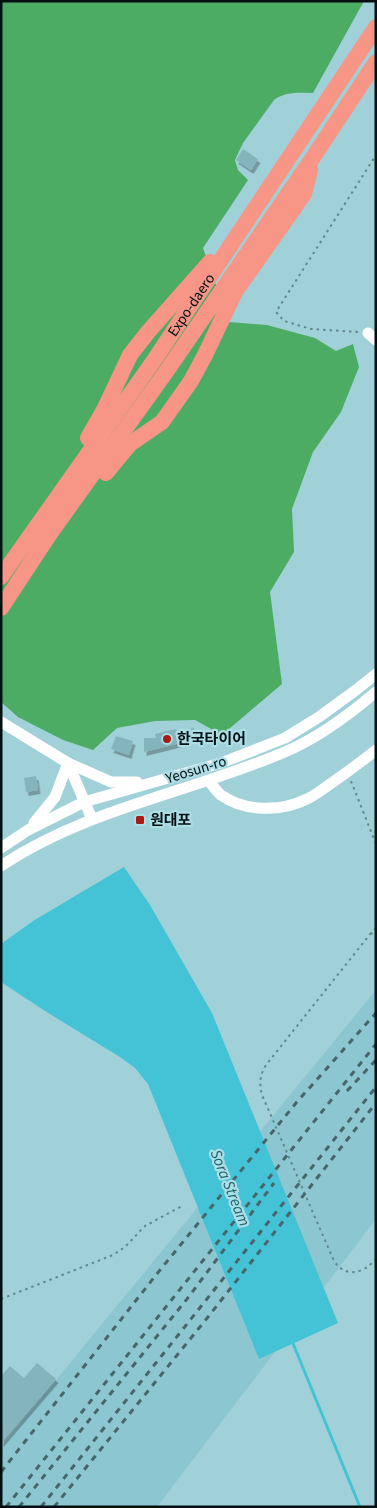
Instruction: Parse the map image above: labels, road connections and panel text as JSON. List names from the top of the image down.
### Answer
{
  "streets": {
    "highway": ["Expo-daero"],
    "street": ["Yeosun-ro"]
  },
  "water": ["Sora Stream"],
  "places": {
    "other": ["한국타이어"],
    "transit": ["원대포"]
  }
}
